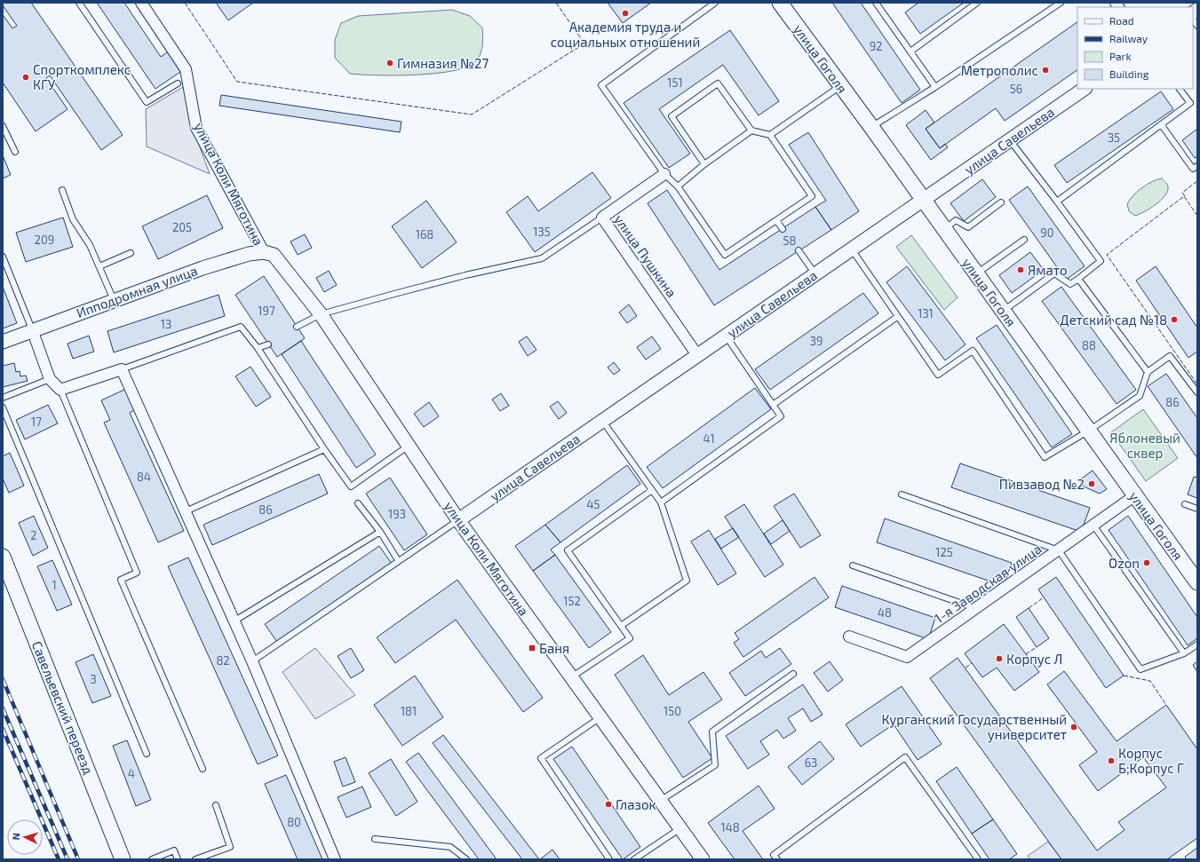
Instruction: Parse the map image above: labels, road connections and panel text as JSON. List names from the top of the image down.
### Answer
{
  "streets": {
    "main road": ["улица Гоголя", "Савельевский переезд"],
    "street": [
      "улица Савельева",
      "улица Коли Мяготина",
      "улица Пушкина",
      "Ипподромная улица",
      "1-я Заводская улица"
    ]
  },
  "crossings": [
    ["улица Гоголя", "улица Савельева"],
    ["улица Гоголя", "1-я Заводская улица"],
    ["улица Савельева", "улица Коли Мяготина"],
    ["улица Савельева", "улица Пушкина"],
    ["улица Коли Мяготина", "Ипподромная улица"]
  ],
  "parks": ["Яблоневый сквер"],
  "places": {
    "other": [
      "Академия труда и социальных отношений",
      "Гимназия №27",
      "Метрополис",
      "Спорткомплекс КГУ",
      "Ямато",
      "Детский сад №18",
      "Пивзавод №2",
      "Ozon",
      "Корпус Л",
      "Курганский Государственный университет",
      "Корпус Б;Корпус Г",
      "Глазок"
    ],
    "transit": ["Баня"]
  },
  "house_numbers": [
    "92",
    "151",
    "56",
    "35",
    "205",
    "135",
    "90",
    "168",
    "209",
    "58",
    "197",
    "131",
    "13",
    "39",
    "88",
    "86",
    "17",
    "41",
    "84",
    "45",
    "86",
    "193",
    "2",
    "125",
    "1",
    "152",
    "48",
    "82",
    "3",
    "181",
    "150",
    "63",
    "4",
    "80",
    "148"
  ],
  "legend": [
    "Road",
    "Railway",
    "Park",
    "Building"
  ],
  "north": "left"
}
